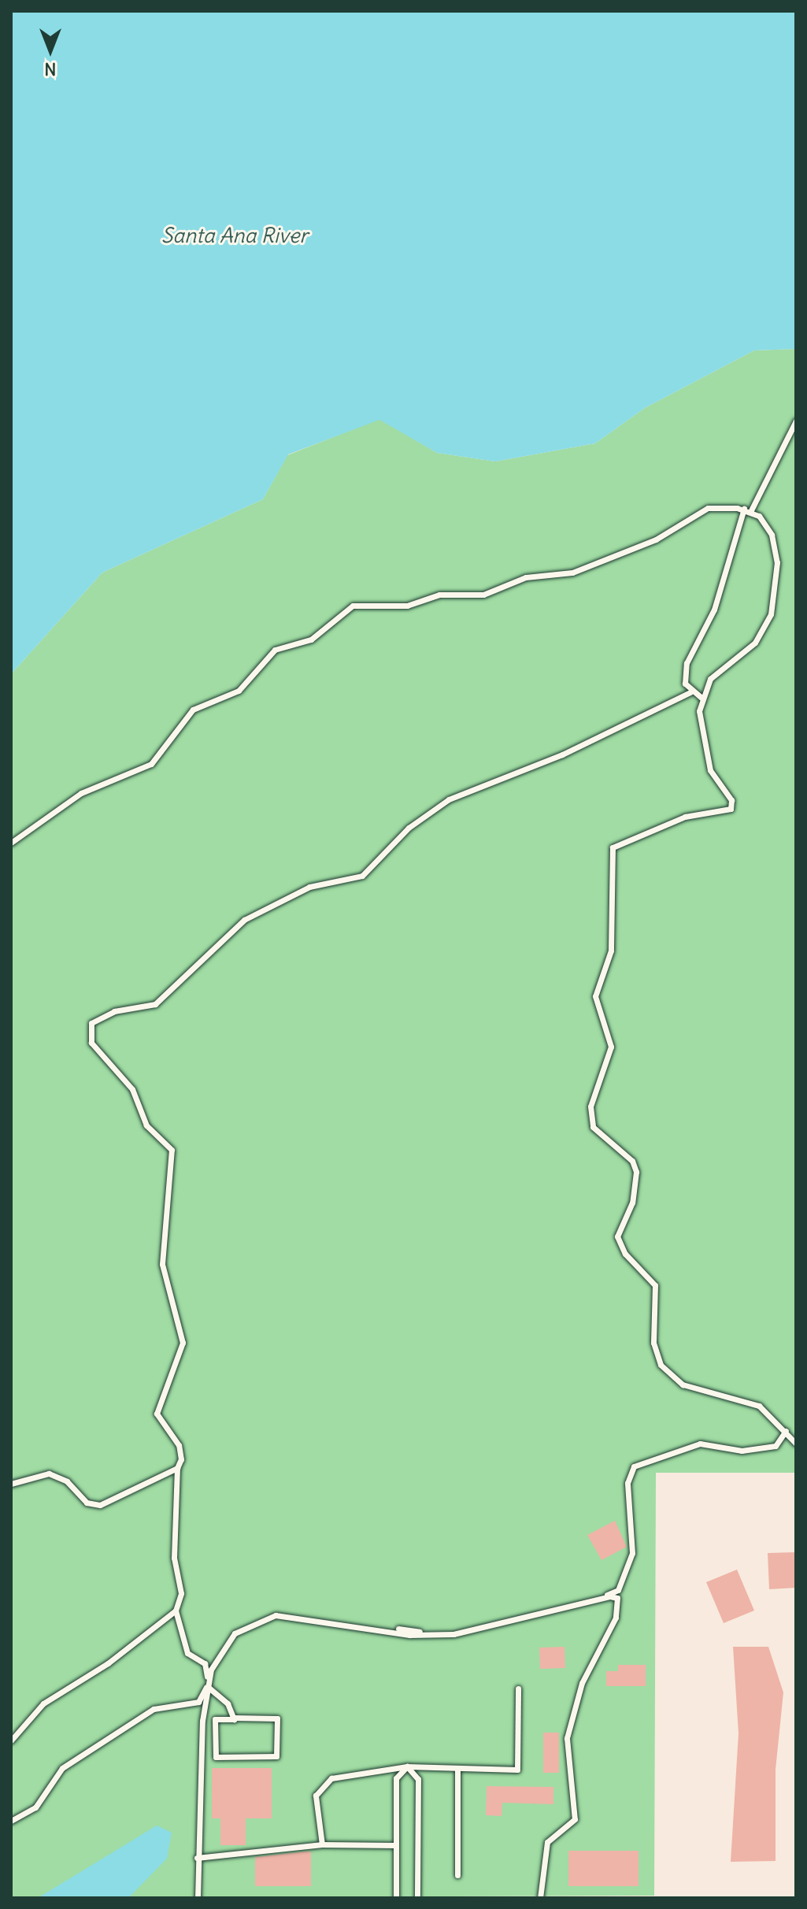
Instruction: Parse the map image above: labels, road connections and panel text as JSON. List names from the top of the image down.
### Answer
{
  "water": ["Santa Ana River"],
  "north": "bottom"
}
